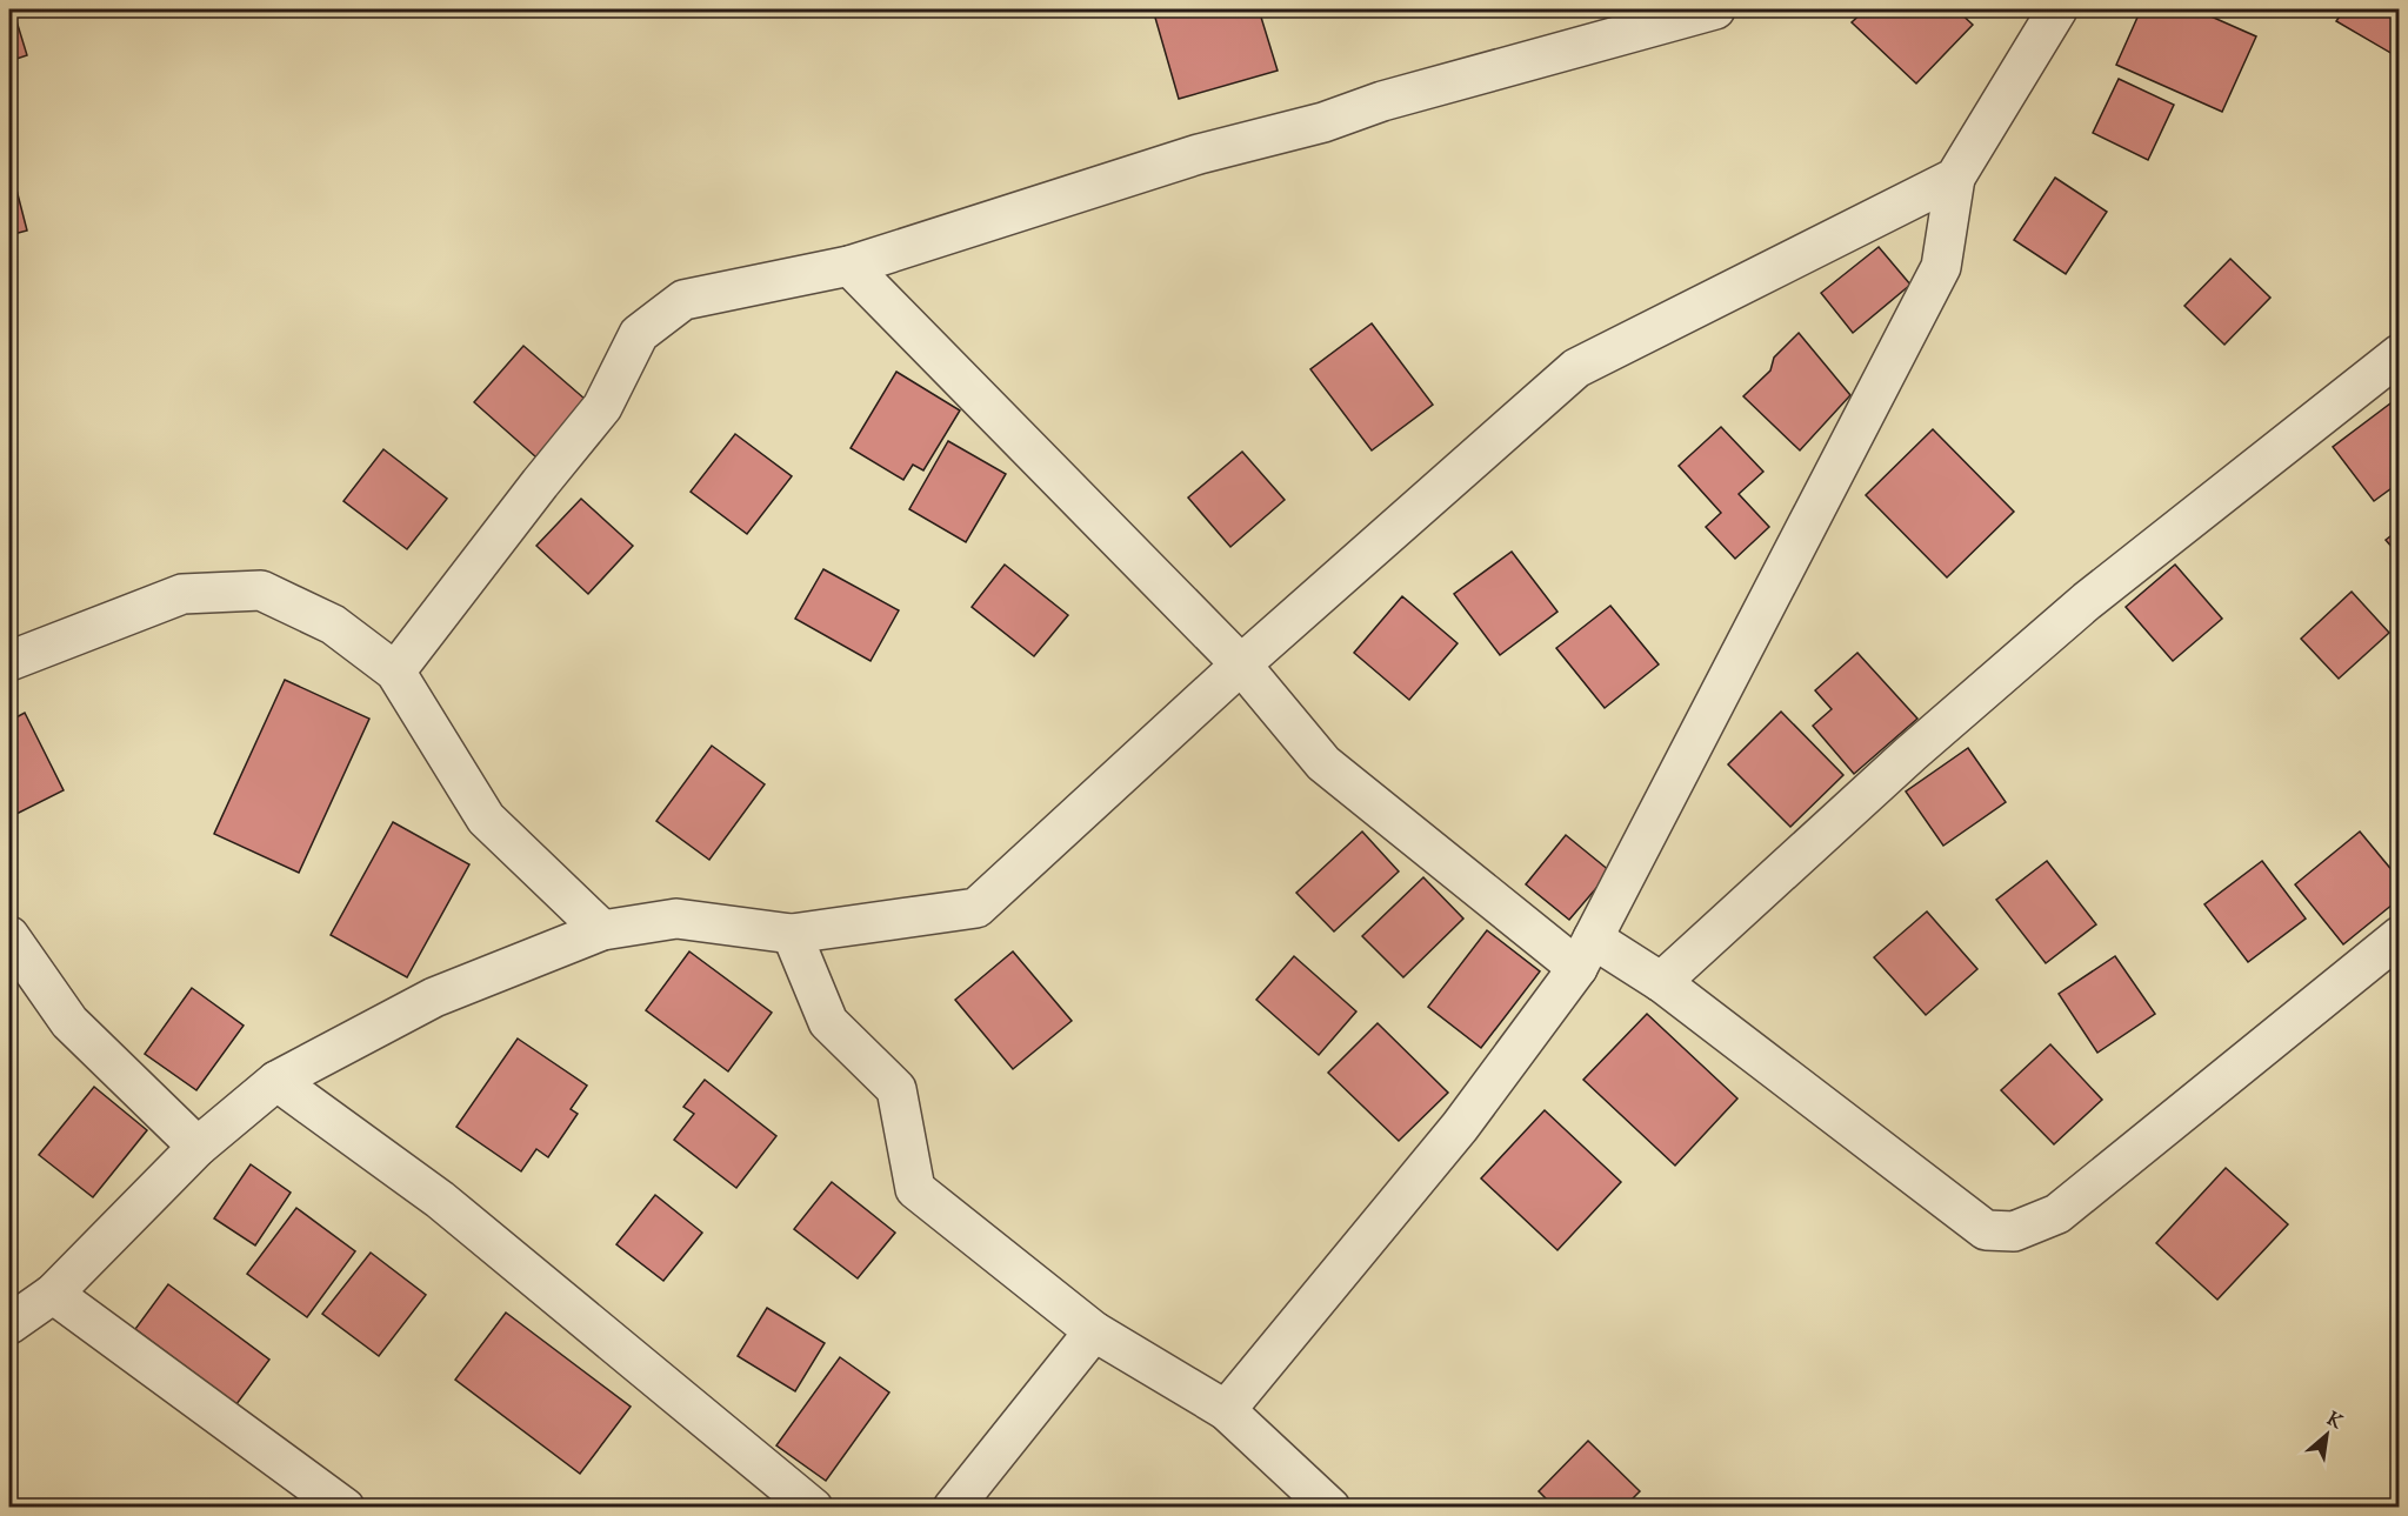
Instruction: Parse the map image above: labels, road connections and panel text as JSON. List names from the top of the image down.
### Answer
{
  "north": "top right"
}
